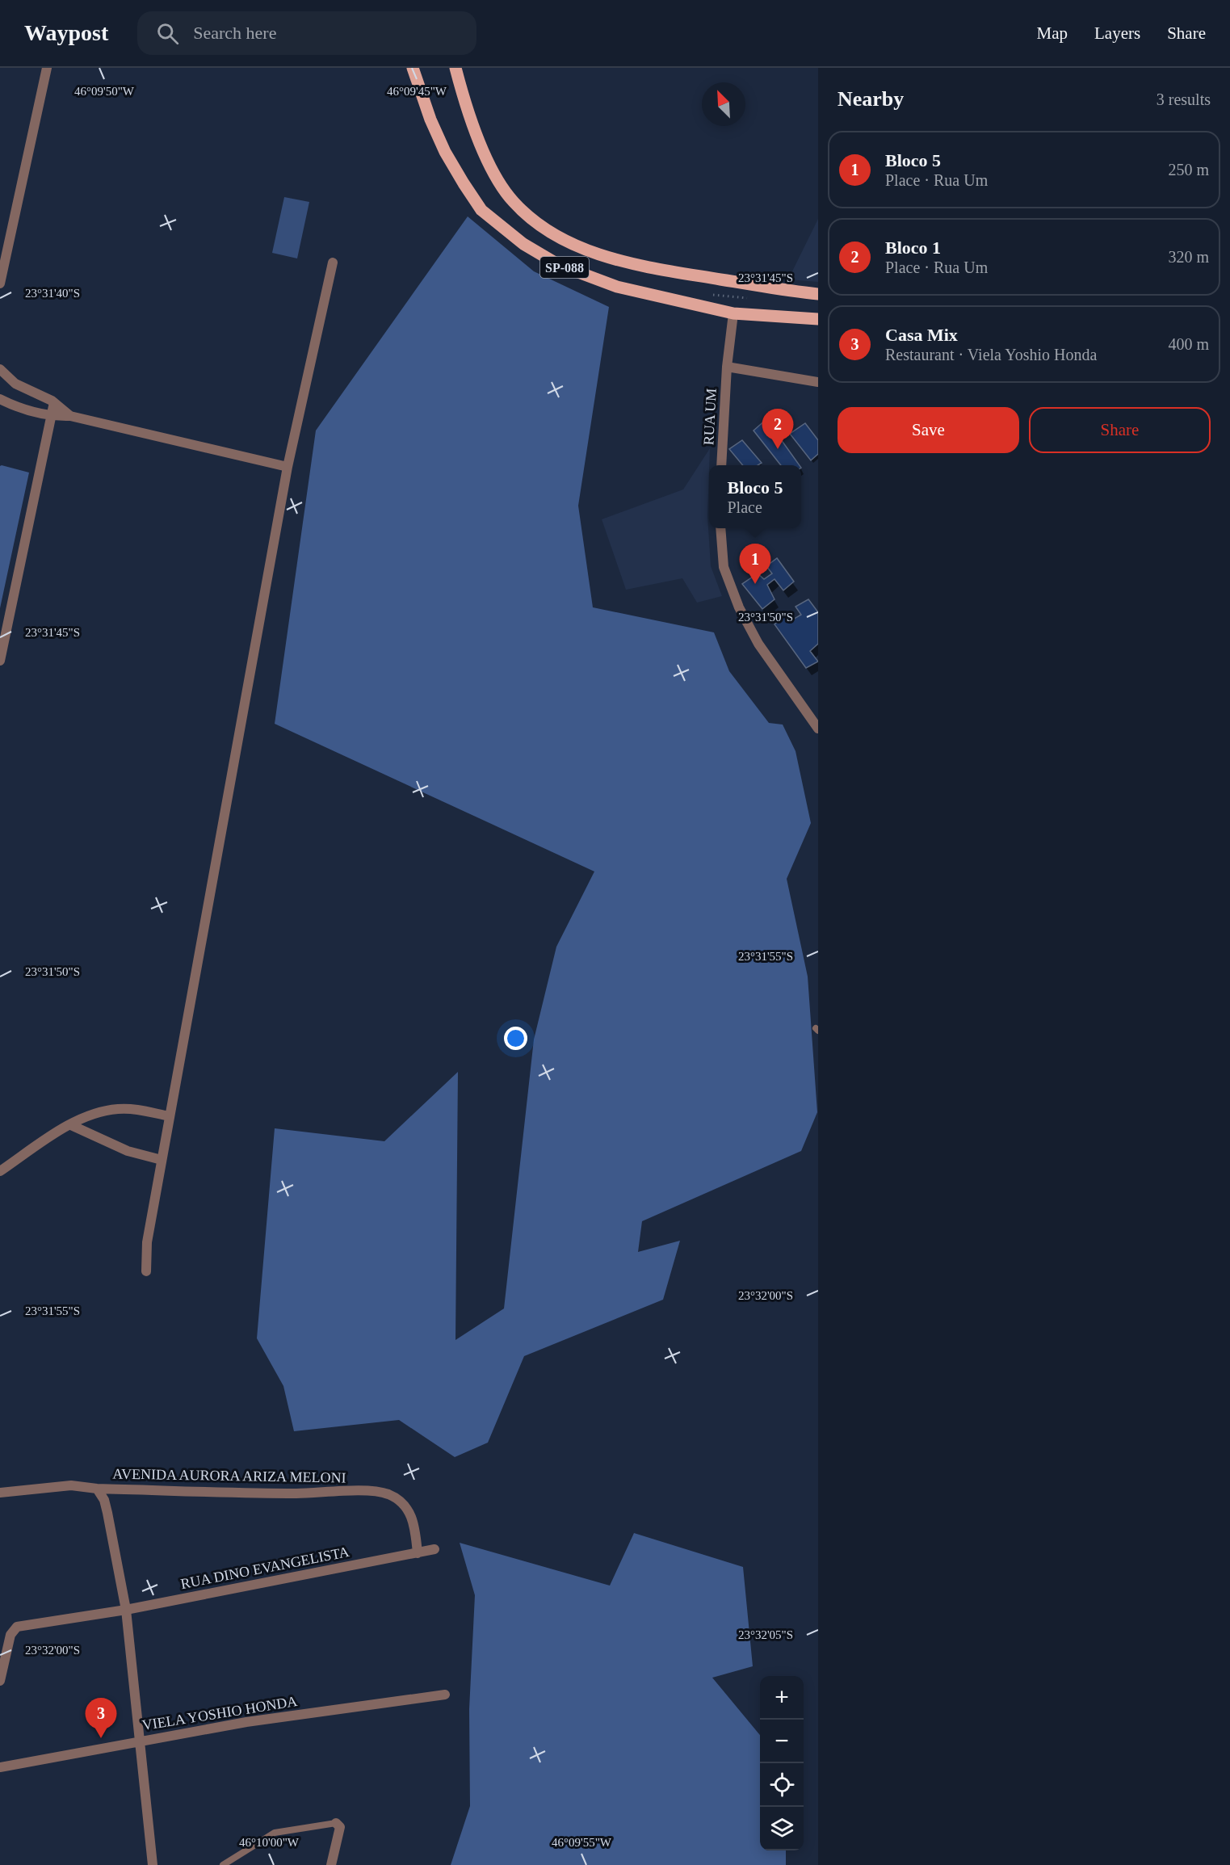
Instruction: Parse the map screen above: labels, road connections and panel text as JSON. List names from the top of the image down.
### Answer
{
  "streets": {
    "main road": ["SP-088"],
    "street": [
      "RUA UM",
      "AVENIDA AURORA ARIZA MELONI",
      "RUA DINO EVANGELISTA",
      "VIELA YOSHIO HONDA"
    ]
  },
  "crossings": [
    ["SP-088", "RUA UM"],
    ["AVENIDA AURORA ARIZA MELONI", "RUA DINO EVANGELISTA"]
  ],
  "north": "top left",
  "page": {
    "header": "Waypost",
    "search": "Search here",
    "nav": ["Map", "Layers", "Share"],
    "heading": ["Nearby", "3 results"],
    "list": [
      {
        "mark": "1",
        "name": "Bloco 5",
        "note": "Place · Rua Um",
        "value": "250 m"
      },
      {
        "mark": "2",
        "name": "Bloco 1",
        "note": "Place · Rua Um",
        "value": "320 m"
      },
      {
        "mark": "3",
        "name": "Casa Mix",
        "note": "Restaurant · Viela Yoshio Honda",
        "value": "400 m"
      }
    ],
    "buttons": ["Save", "Share"],
    "pins": ["2", "1", "3"],
    "popup": ["Bloco 5", "Place"],
    "map_buttons": ["+", "−"]
  },
  "coordinates": [
    "46°09'50\"W",
    "46°09'45\"W",
    "23°31'45\"S",
    "23°31'40\"S",
    "23°31'50\"S",
    "23°31'55\"S",
    "23°32'00\"S",
    "23°32'05\"S",
    "46°10'00\"W",
    "46°09'55\"W"
  ]
}
